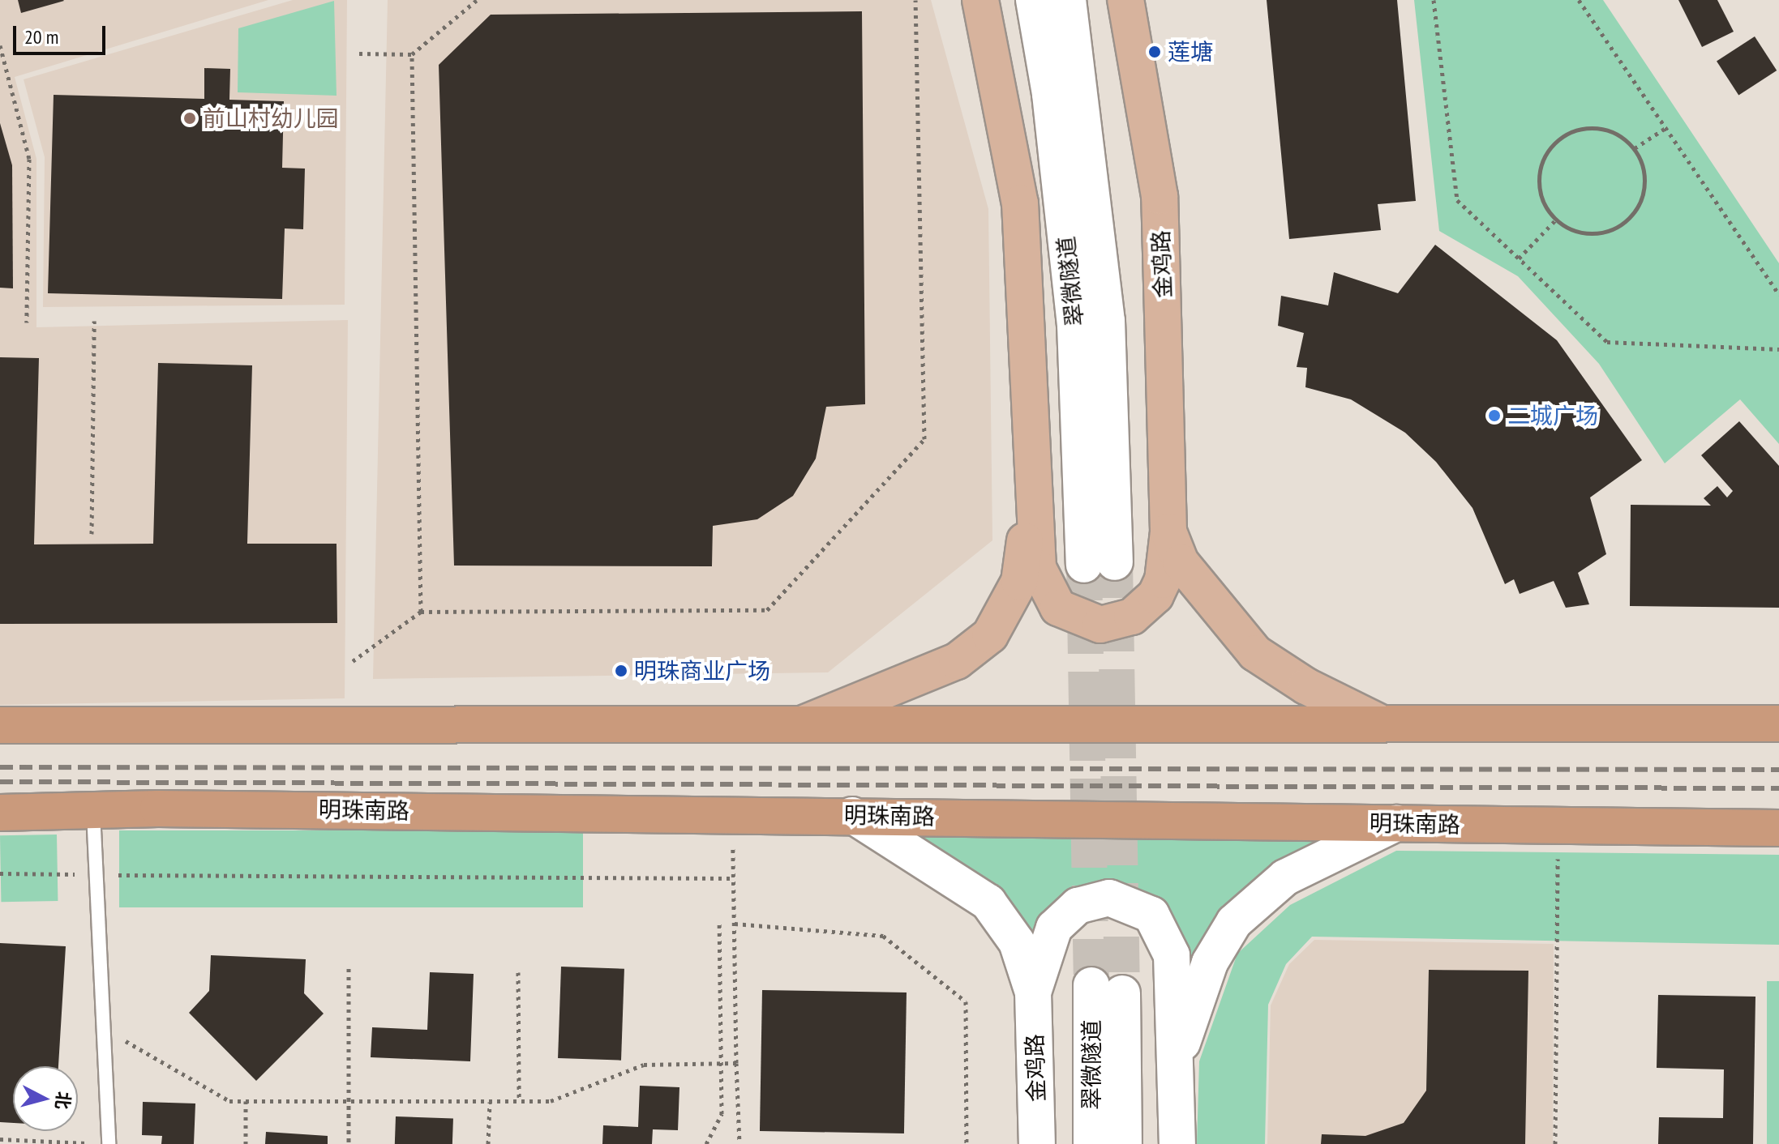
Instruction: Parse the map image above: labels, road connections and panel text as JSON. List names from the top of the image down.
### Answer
{
  "streets": {
    "highway": ["明珠南路"],
    "main road": ["金鸡路", "翠微隧道"]
  },
  "places": [
    "莲塘",
    "前山村幼儿园",
    "二城广场",
    "明珠商业广场"
  ],
  "scale_bar": "20 m",
  "north": "right"
}
